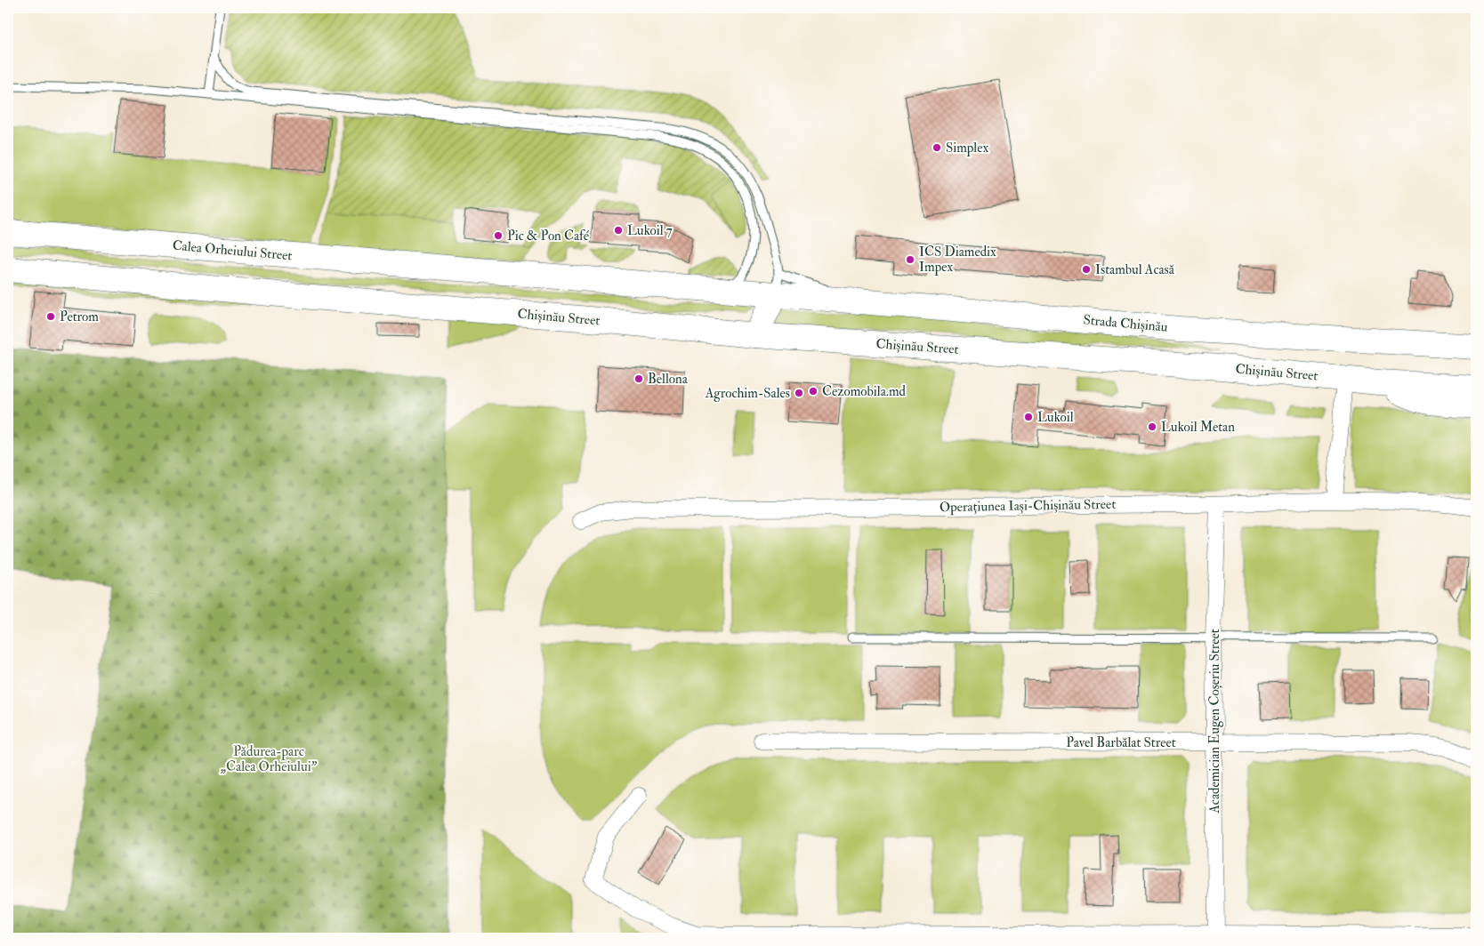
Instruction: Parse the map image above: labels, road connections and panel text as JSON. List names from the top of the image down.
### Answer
{
  "streets": {
    "highway": ["Calea Orheiului Street", "Chișinău Street", "Strada Chișinău"],
    "street": ["Operațiunea Iași-Chișinău Street", "Academician Eugen Coșeriu Street", "Pavel Barbălat Street"]
  },
  "crossings": [
    ["Operațiunea Iași-Chișinău Street", "Academician Eugen Coșeriu Street"],
    ["Academician Eugen Coșeriu Street", "Pavel Barbălat Street"]
  ],
  "parks": ["Pădurea-parc „Calea Orheiului”"],
  "places": [
    "Simplex",
    "Lukoil 7",
    "Pic & Pon Café",
    "ICS Diamedix Impex",
    "Istambul Acasă",
    "Petrom",
    "Bellona",
    "Cezomobila.md",
    "Agrochim-Sales",
    "Lukoil",
    "Lukoil Metan"
  ]
}
